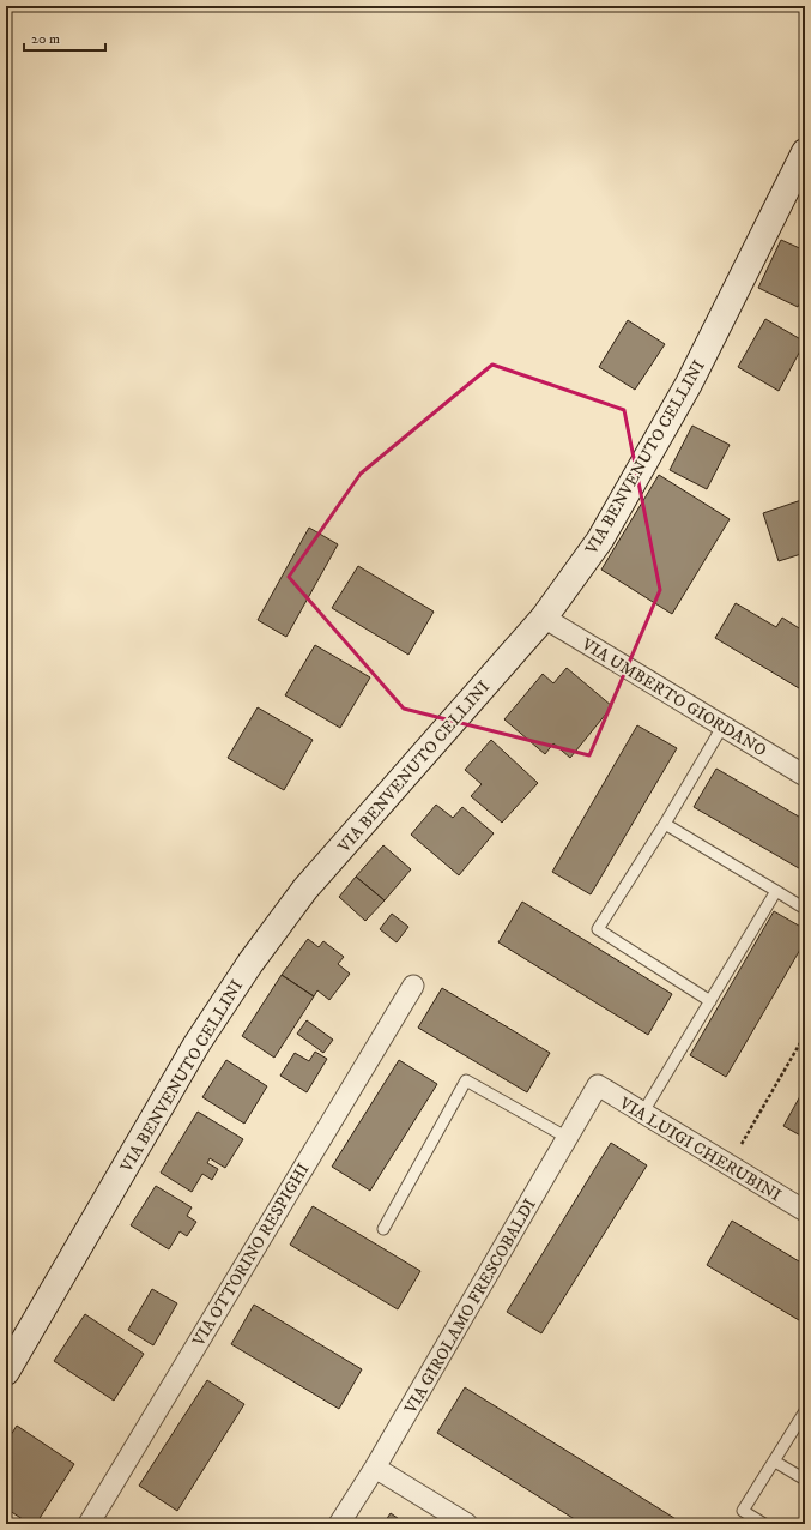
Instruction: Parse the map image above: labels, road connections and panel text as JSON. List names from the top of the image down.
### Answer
{
  "streets": {
    "street": [
      "VIA BENVENUTO CELLINI",
      "VIA UMBERTO GIORDANO",
      "VIA LUIGI CHERUBINI",
      "VIA OTTORINO RESPIGHI",
      "VIA GIROLAMO FRESCOBALDI"
    ]
  },
  "crossings": [
    ["VIA BENVENUTO CELLINI", "VIA UMBERTO GIORDANO"],
    ["VIA LUIGI CHERUBINI", "VIA GIROLAMO FRESCOBALDI"]
  ],
  "scale_bar": "20 m"
}
